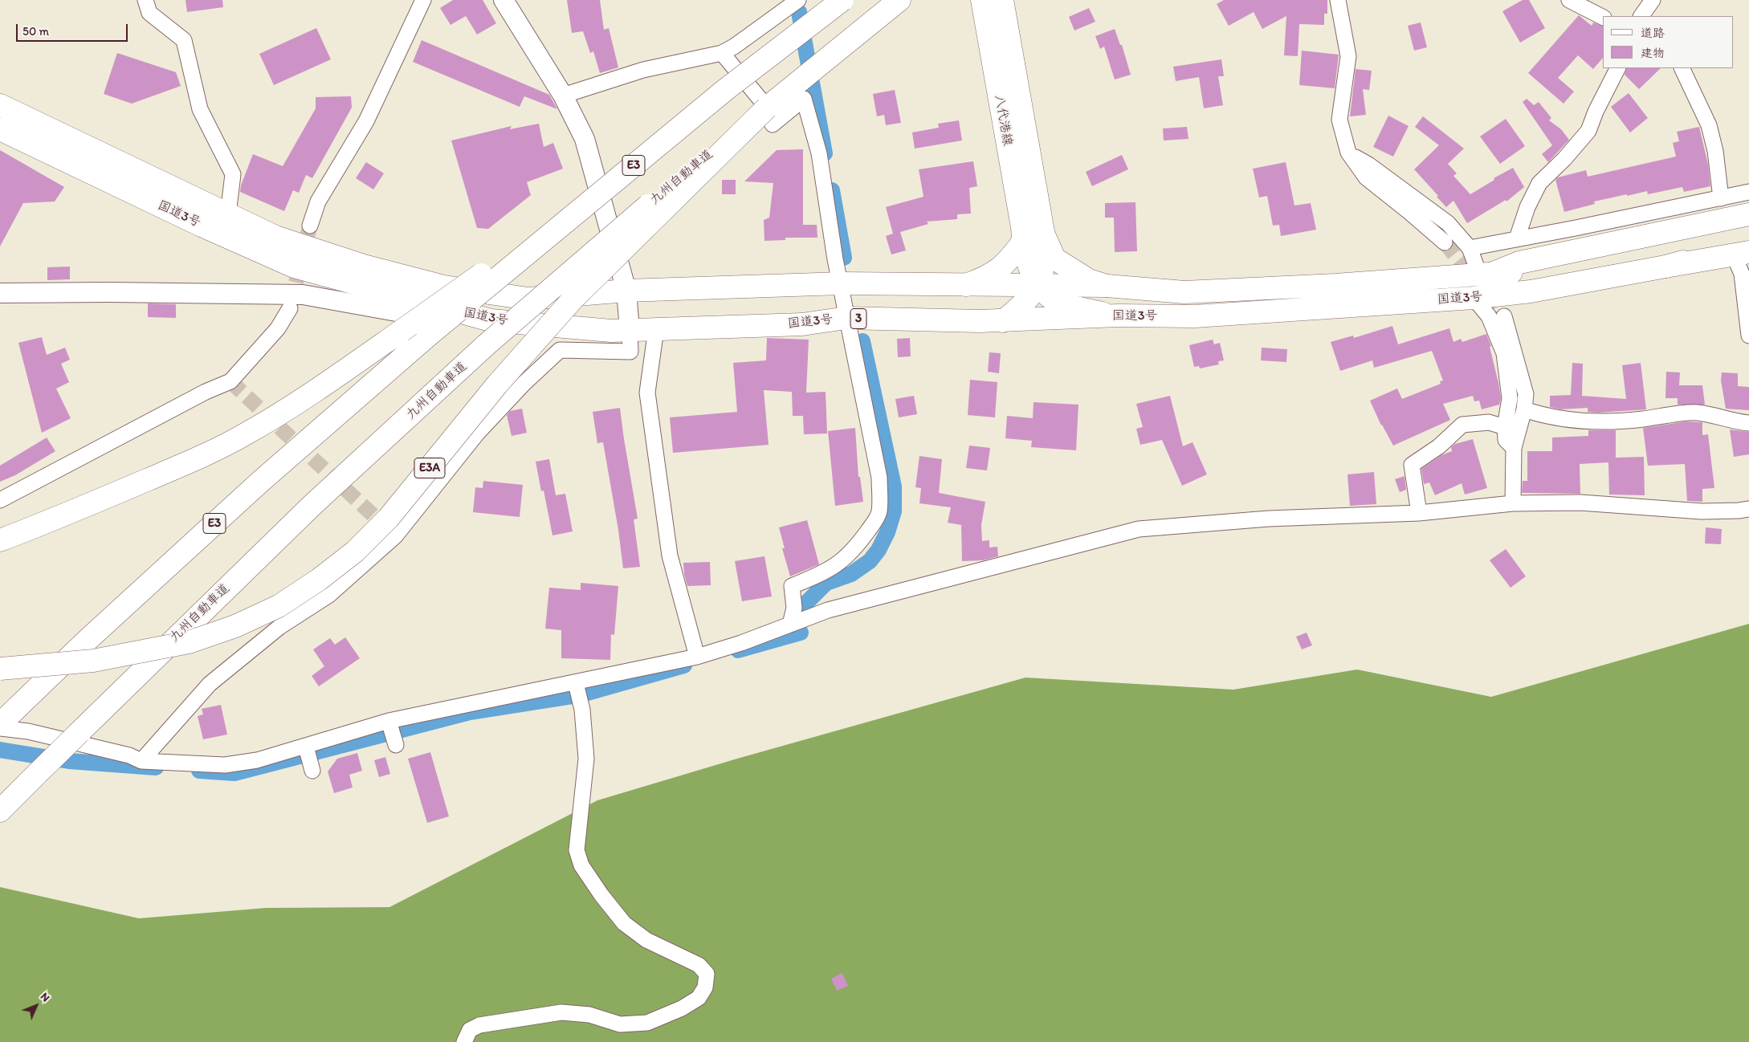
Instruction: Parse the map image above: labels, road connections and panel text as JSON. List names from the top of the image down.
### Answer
{
  "streets": {
    "main road": [
      "八代港線",
      "E3",
      "九州自動車道",
      "国道3号",
      "3",
      "E3A"
    ]
  },
  "crossings": [
    ["八代港線", "国道3号"],
    ["九州自動車道", "E3A"]
  ],
  "legend": ["道路", "建物"],
  "scale_bar": "50 m",
  "north": "top right"
}
